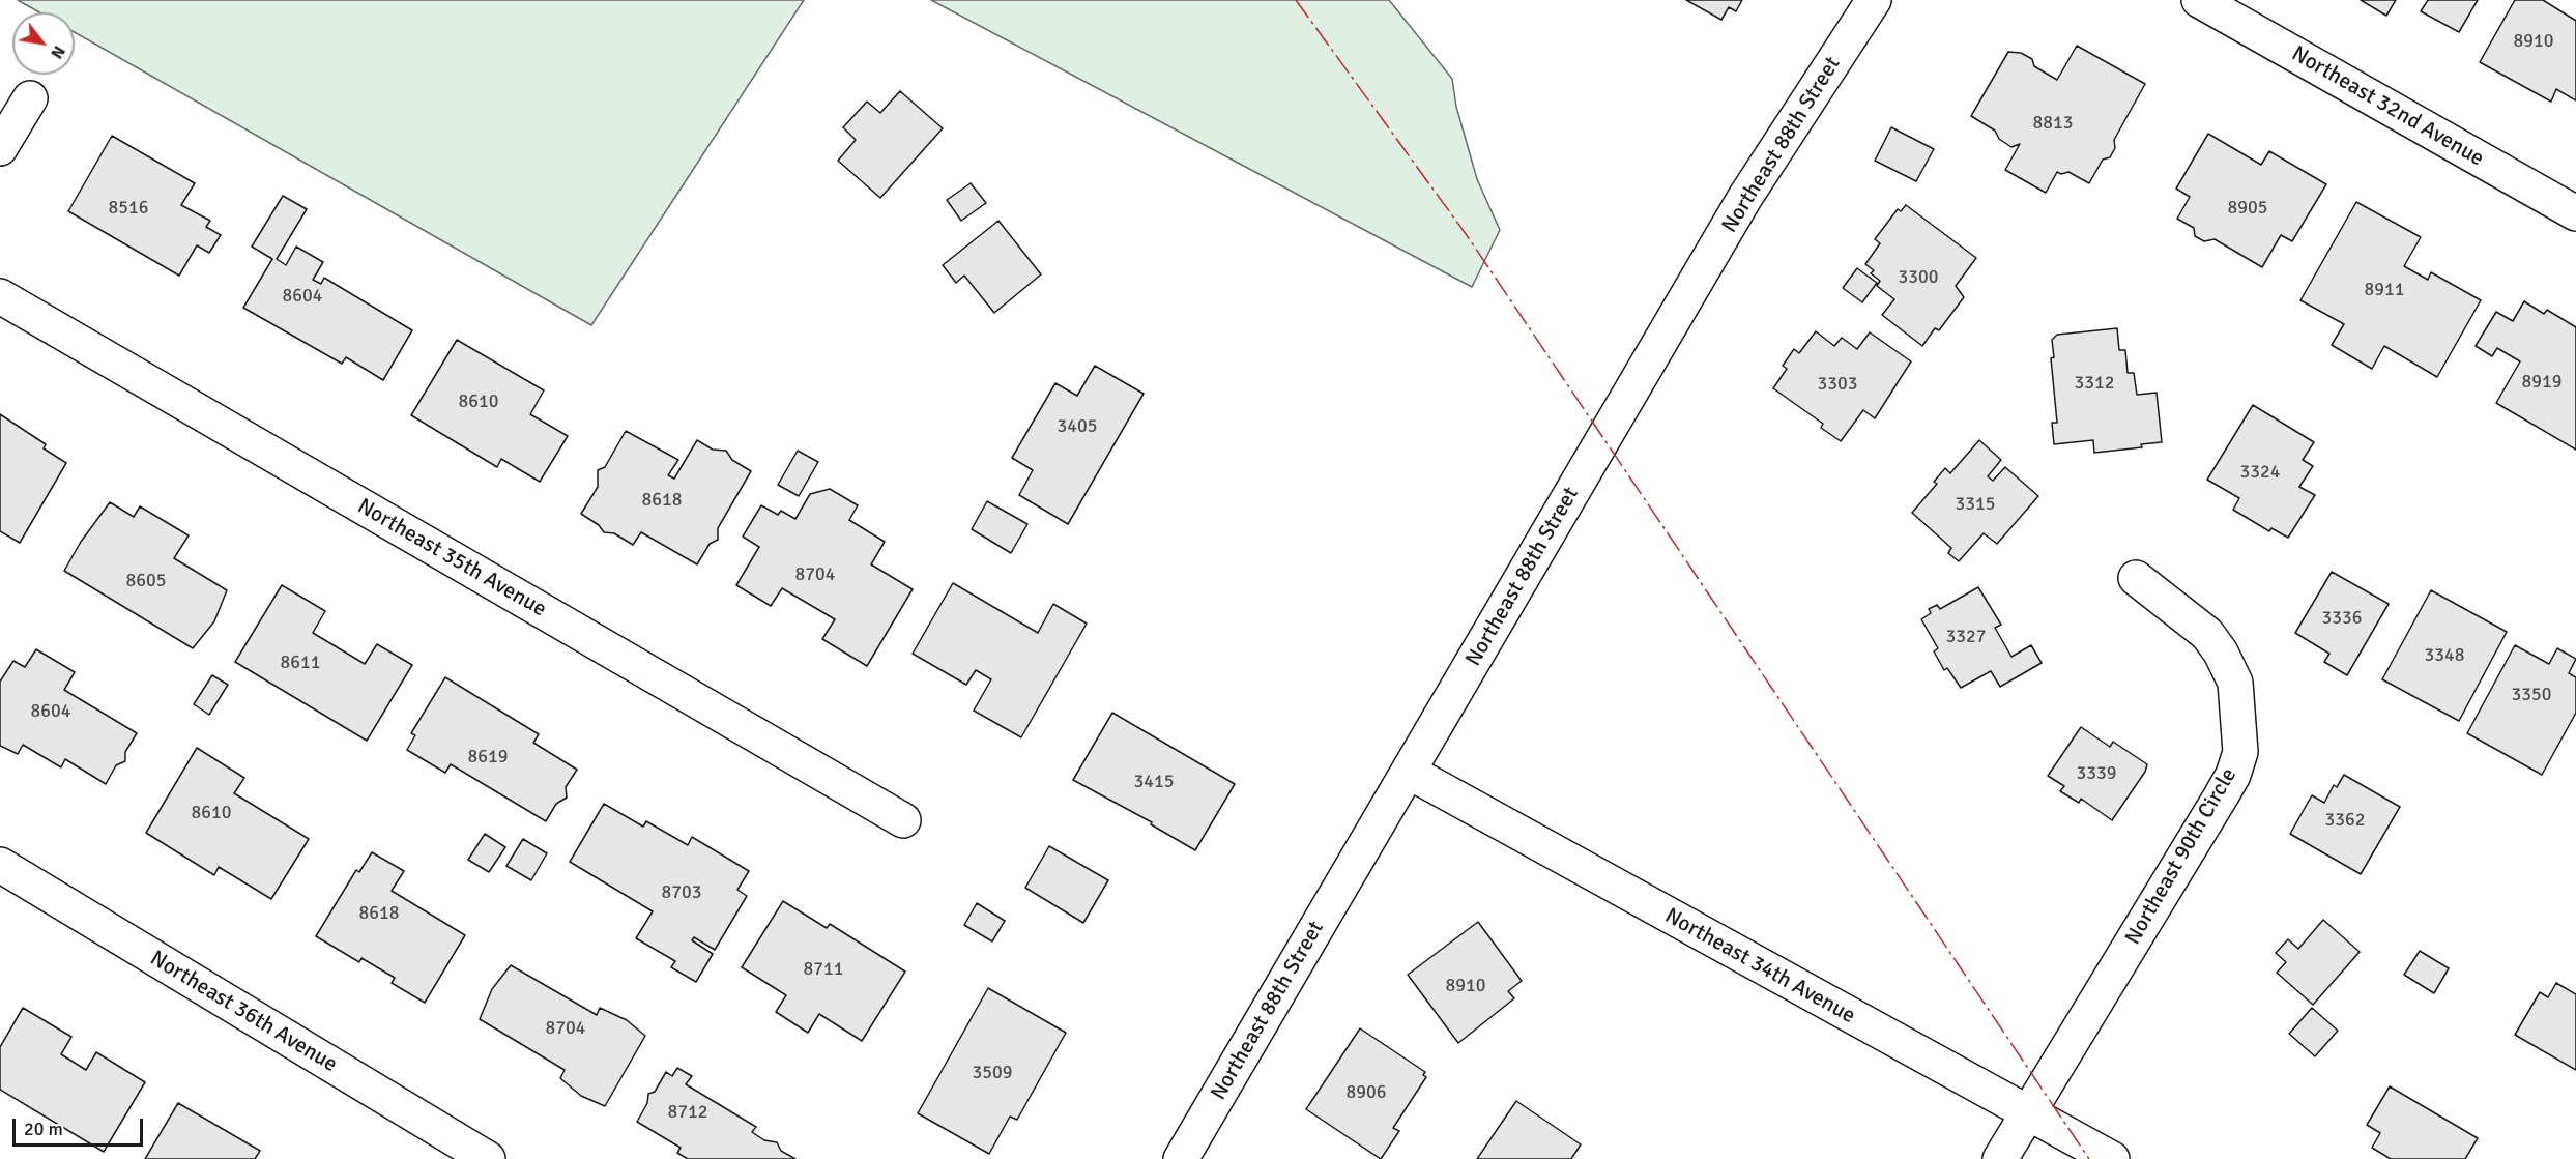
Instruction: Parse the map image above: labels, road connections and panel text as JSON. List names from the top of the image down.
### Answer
{
  "streets": {
    "street": [
      "Northeast 32nd Avenue",
      "Northeast 88th Street",
      "Northeast 35th Avenue",
      "Northeast 90th Circle",
      "Northeast 34th Avenue",
      "Northeast 36th Avenue"
    ]
  },
  "crossings": [
    ["Northeast 88th Street", "Northeast 34th Avenue"],
    ["Northeast 90th Circle", "Northeast 34th Avenue"]
  ],
  "house_numbers": [
    "8910",
    "8813",
    "8516",
    "8905",
    "3300",
    "8911",
    "8604",
    "8919",
    "3312",
    "3303",
    "8610",
    "3405",
    "3324",
    "8618",
    "3315",
    "8704",
    "8605",
    "3336",
    "3327",
    "3348",
    "8611",
    "3350",
    "8604",
    "8619",
    "3339",
    "3415",
    "8610",
    "3362",
    "8703",
    "8618",
    "8711",
    "8910",
    "8704",
    "3509",
    "8906",
    "8712"
  ],
  "scale_bar": "20 m",
  "north": "bottom right"
}
